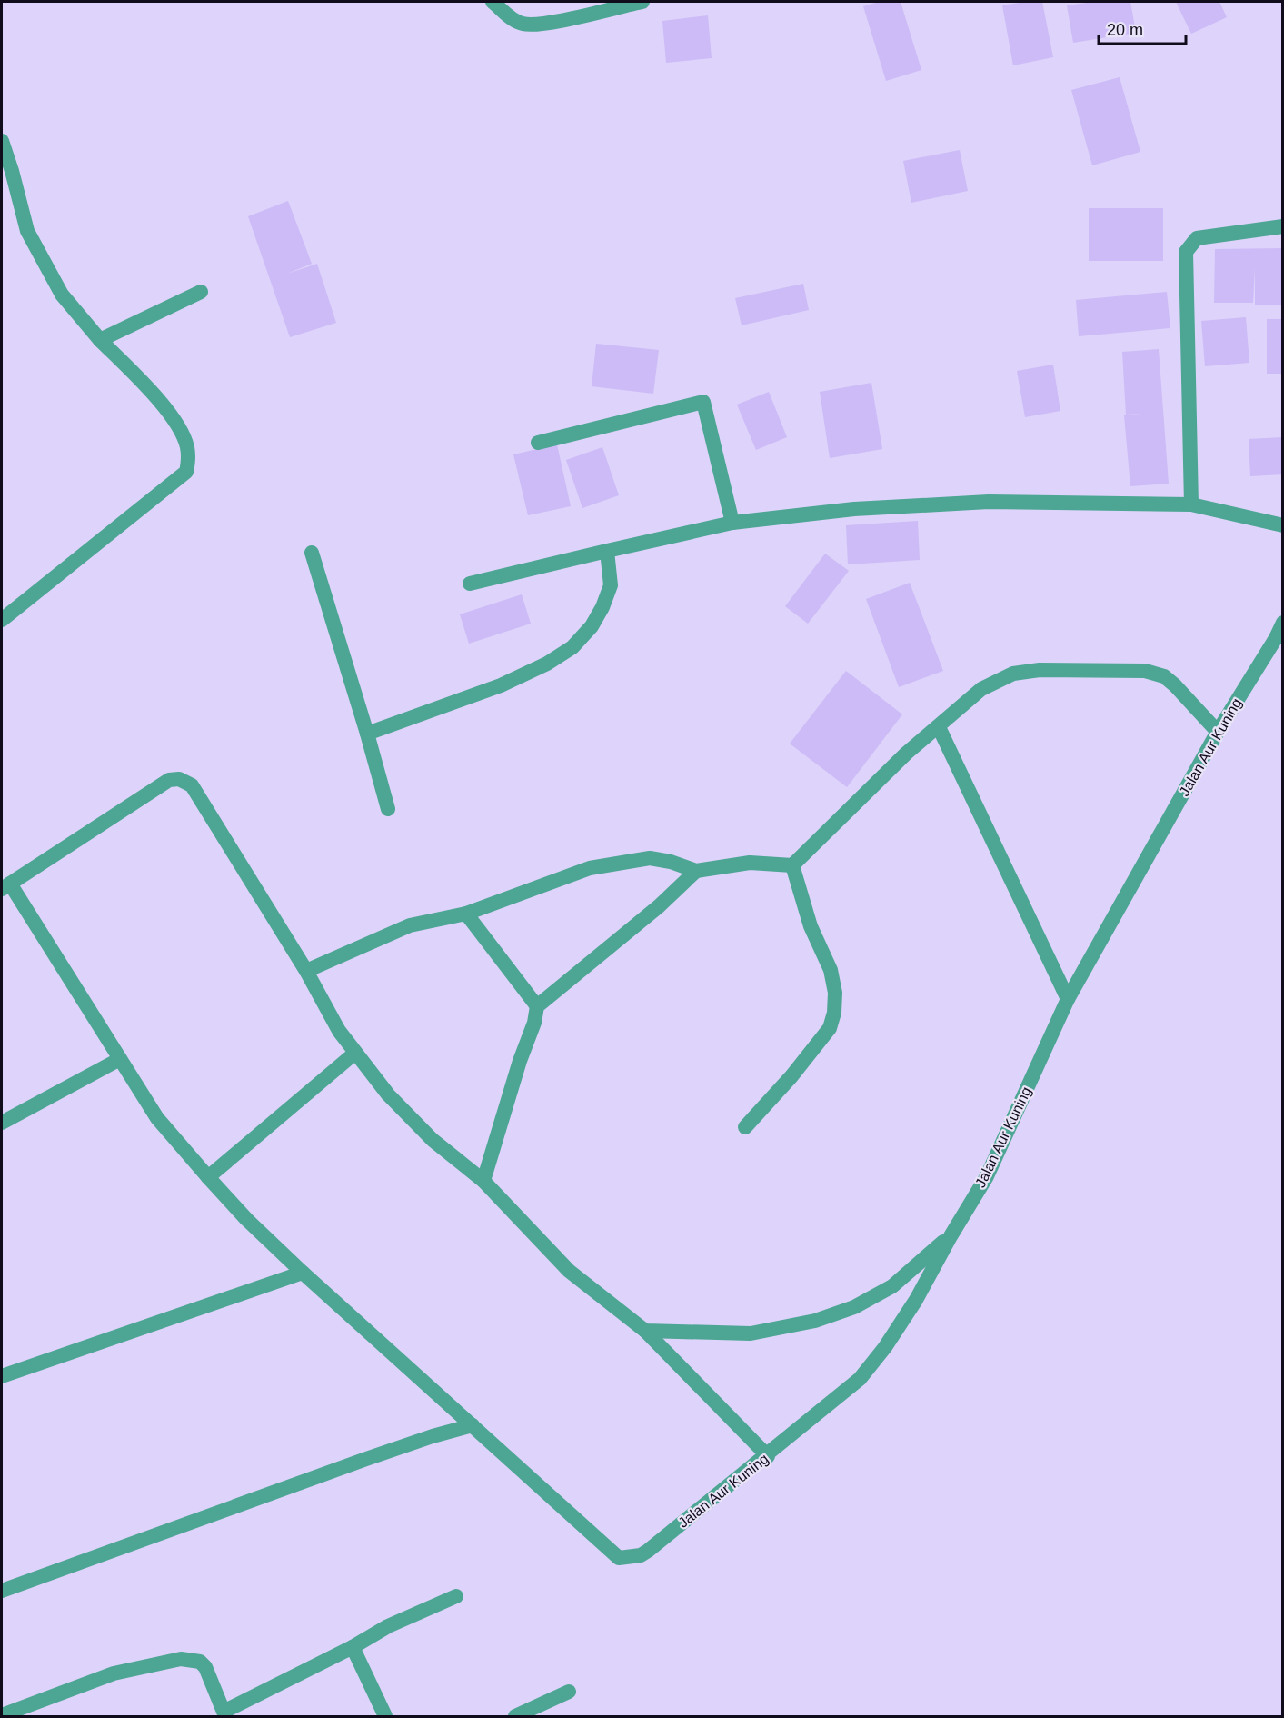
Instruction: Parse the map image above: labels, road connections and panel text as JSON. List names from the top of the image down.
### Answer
{
  "streets": {
    "street": ["Jalan Aur Kuning"]
  },
  "scale_bar": "20 m"
}
